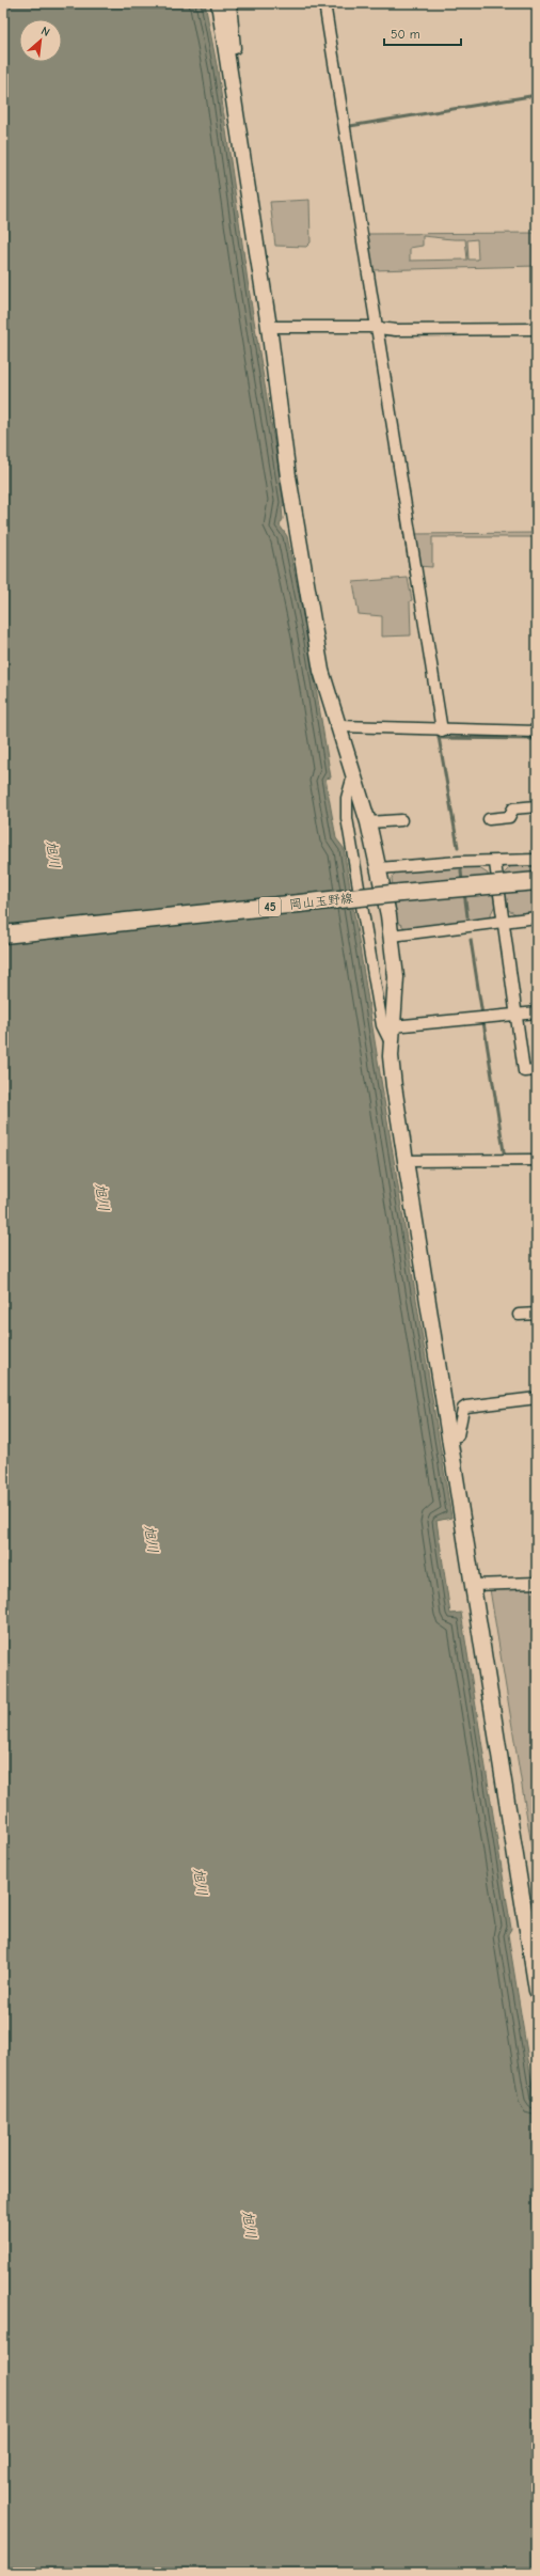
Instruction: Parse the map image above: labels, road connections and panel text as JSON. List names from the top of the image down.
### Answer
{
  "streets": {
    "main road": ["岡山玉野線", "45"]
  },
  "water": ["旭川"],
  "scale_bar": "50 m",
  "north": "top right"
}
